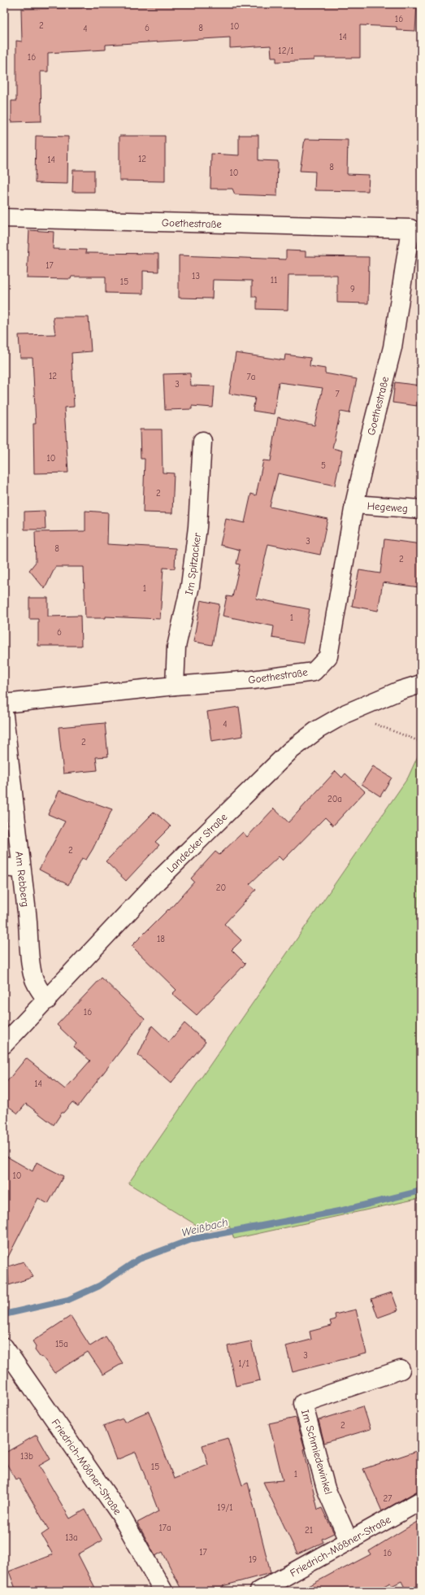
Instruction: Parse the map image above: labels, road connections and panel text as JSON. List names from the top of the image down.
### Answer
{
  "streets": {
    "street": [
      "Goethestraße",
      "Hegeweg",
      "Im Spitzacker",
      "Landecker Straße",
      "Am Rebberg",
      "Im Schmiedewinkel",
      "Friedrich-Mößner-Straße"
    ]
  },
  "crossings": [
    ["Goethestraße", "Hegeweg"],
    ["Goethestraße", "Im Spitzacker"],
    ["Landecker Straße", "Am Rebberg"],
    ["Im Schmiedewinkel", "Friedrich-Mößner-Straße"]
  ],
  "water": ["Weißbach"],
  "house_numbers": [
    "16",
    "2",
    "10",
    "6",
    "8",
    "4",
    "14",
    "12/1",
    "16",
    "12",
    "14",
    "8",
    "10",
    "17",
    "13",
    "11",
    "15",
    "9",
    "12",
    "7a",
    "3",
    "7",
    "10",
    "5",
    "2",
    "3",
    "8",
    "2",
    "1",
    "1",
    "6",
    "4",
    "2",
    "20a",
    "2",
    "20",
    "18",
    "16",
    "14",
    "10",
    "15a",
    "3",
    "1/1",
    "2",
    "13b",
    "15",
    "1",
    "27",
    "19/1",
    "17a",
    "21",
    "13a",
    "17",
    "16",
    "19"
  ]
}
